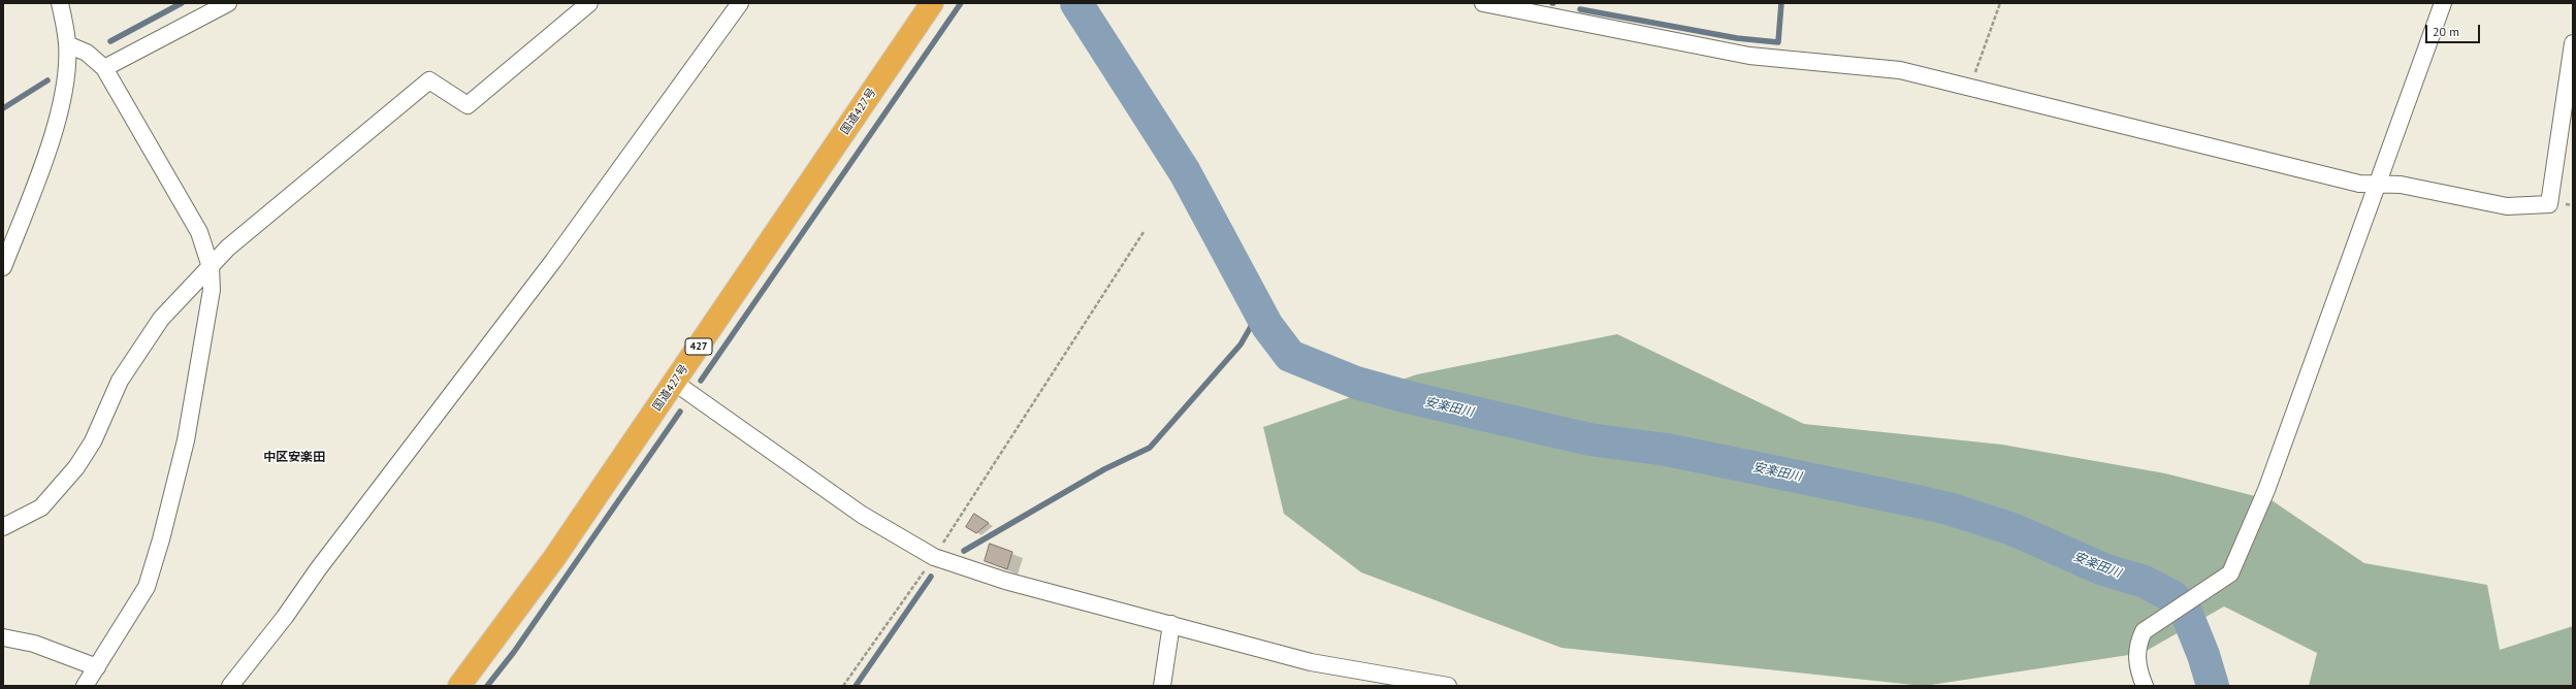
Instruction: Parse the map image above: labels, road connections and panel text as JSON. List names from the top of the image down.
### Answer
{
  "streets": {
    "highway": ["国道427号", "427"]
  },
  "districts": ["中区安楽田"],
  "water": ["安楽田川"],
  "scale_bar": "20 m"
}
